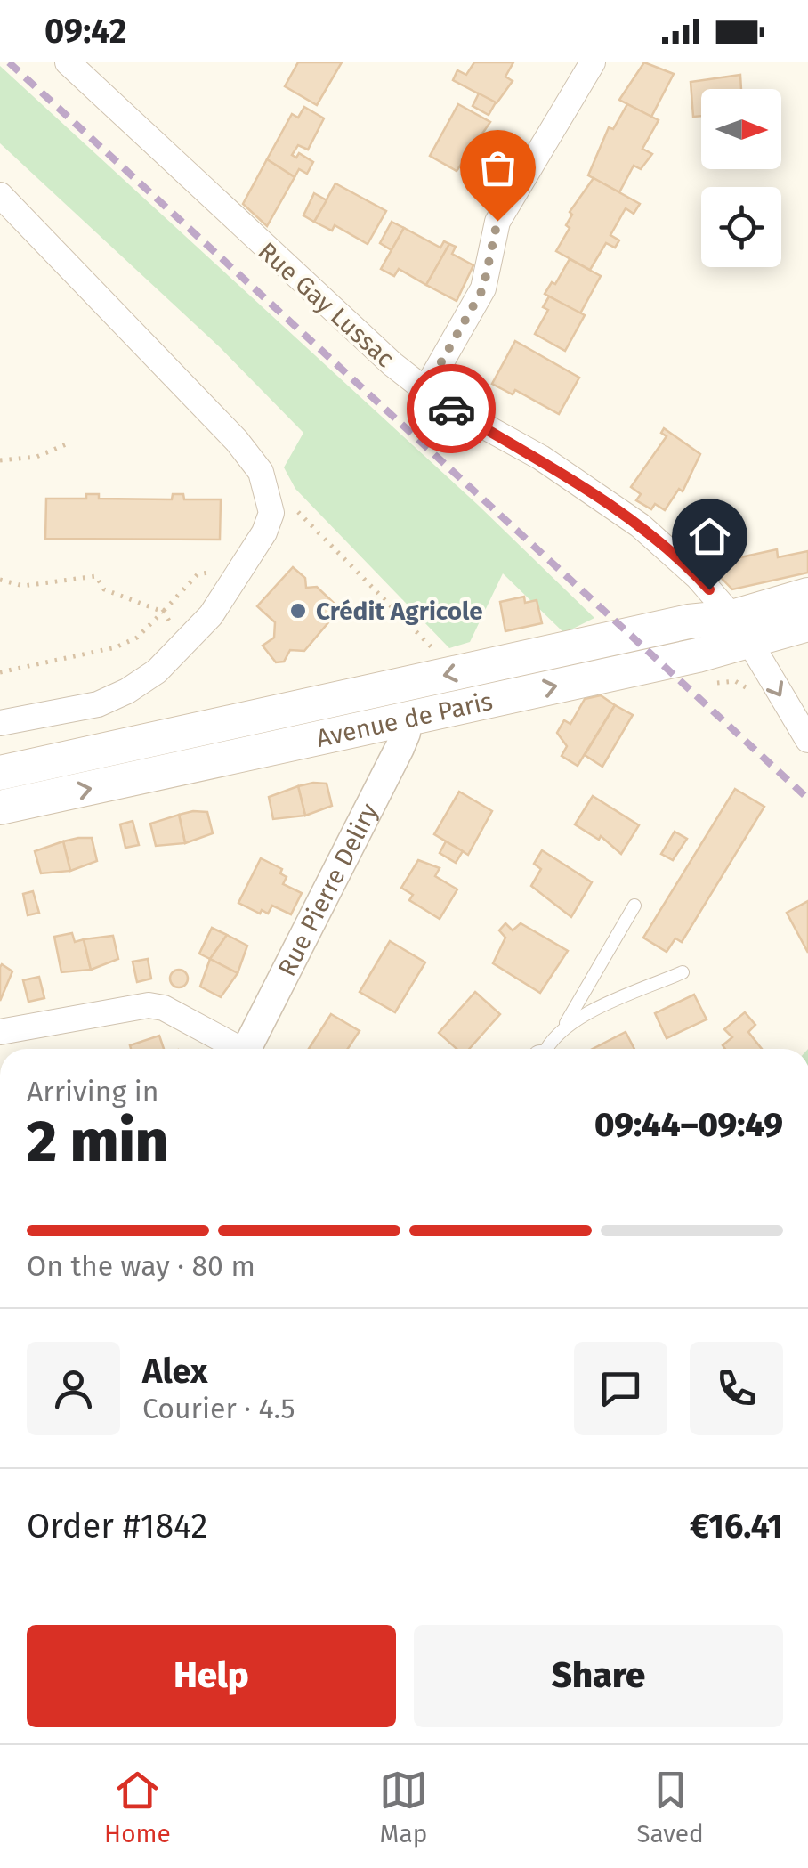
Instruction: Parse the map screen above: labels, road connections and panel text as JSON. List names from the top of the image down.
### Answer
{
  "streets": {
    "main road": ["Avenue de Paris"],
    "street": ["Rue Gay Lussac", "Rue Pierre Deliry"]
  },
  "crossings": [
    ["Rue Gay Lussac", "Avenue de Paris"],
    ["Avenue de Paris", "Rue Pierre Deliry"]
  ],
  "places": ["Crédit Agricole"],
  "north": "right",
  "page": {
    "status": "09:42",
    "heading": ["2 min", "Arriving in", "09:44–09:49"],
    "panel": [
      "Alex",
      "Courier · 4.5",
      "Order #1842",
      "€16.41"
    ],
    "bar": "On the way · 80 m",
    "buttons": ["Help", "Share"],
    "tabs": ["Home", "Map", "Saved"]
  }
}
